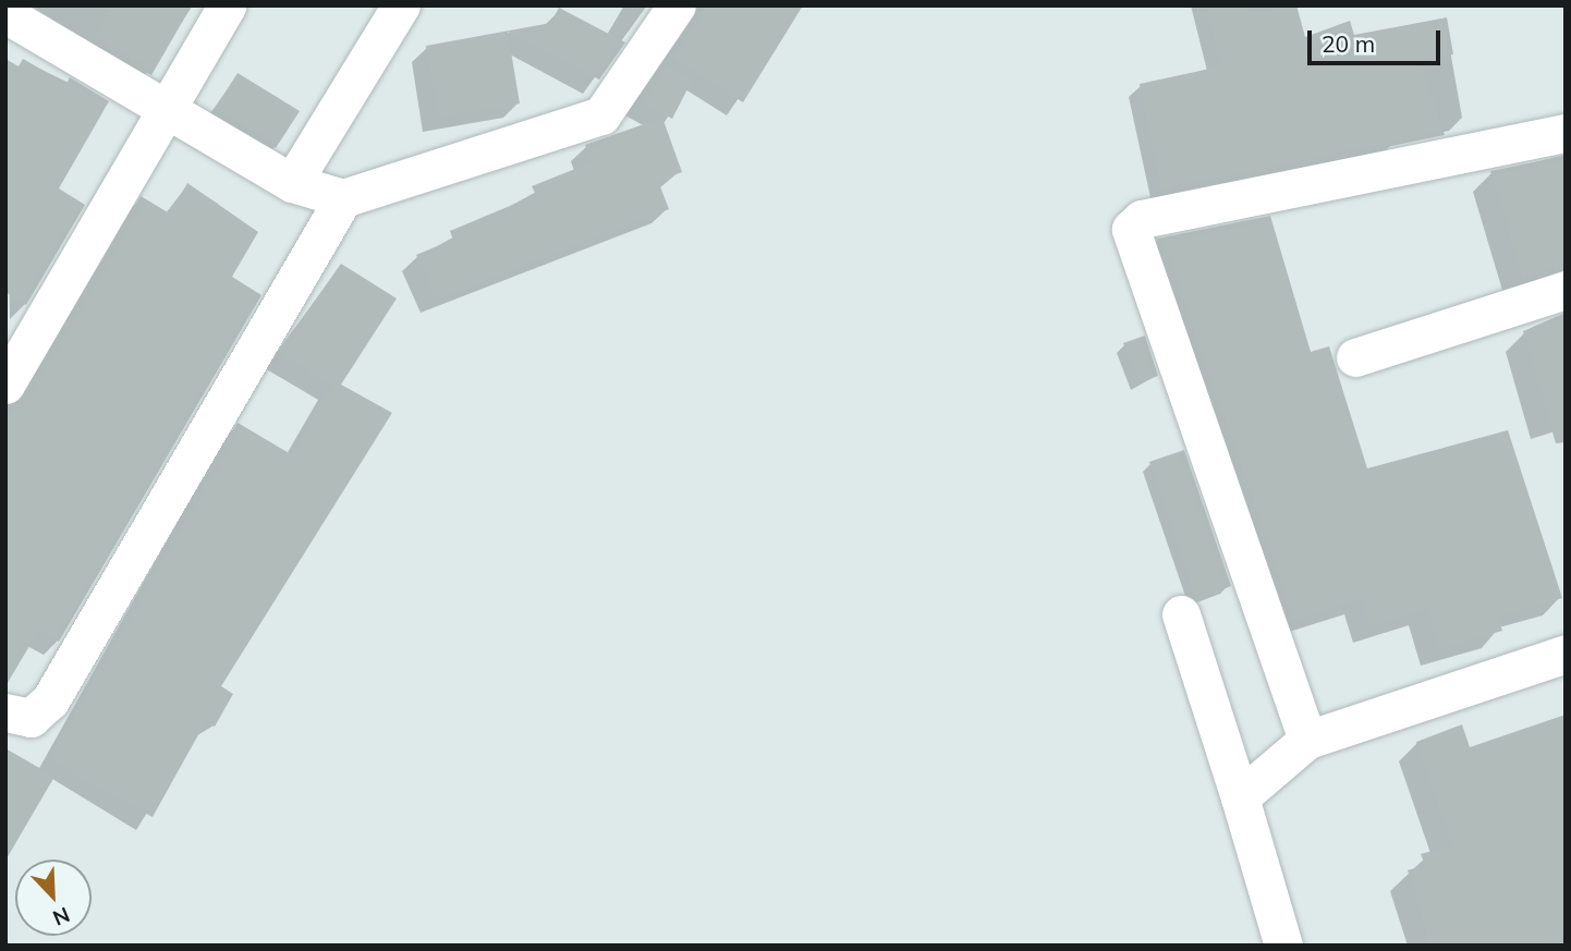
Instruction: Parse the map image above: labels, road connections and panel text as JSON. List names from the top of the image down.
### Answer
{
  "scale_bar": "20 m",
  "north": "bottom right"
}
